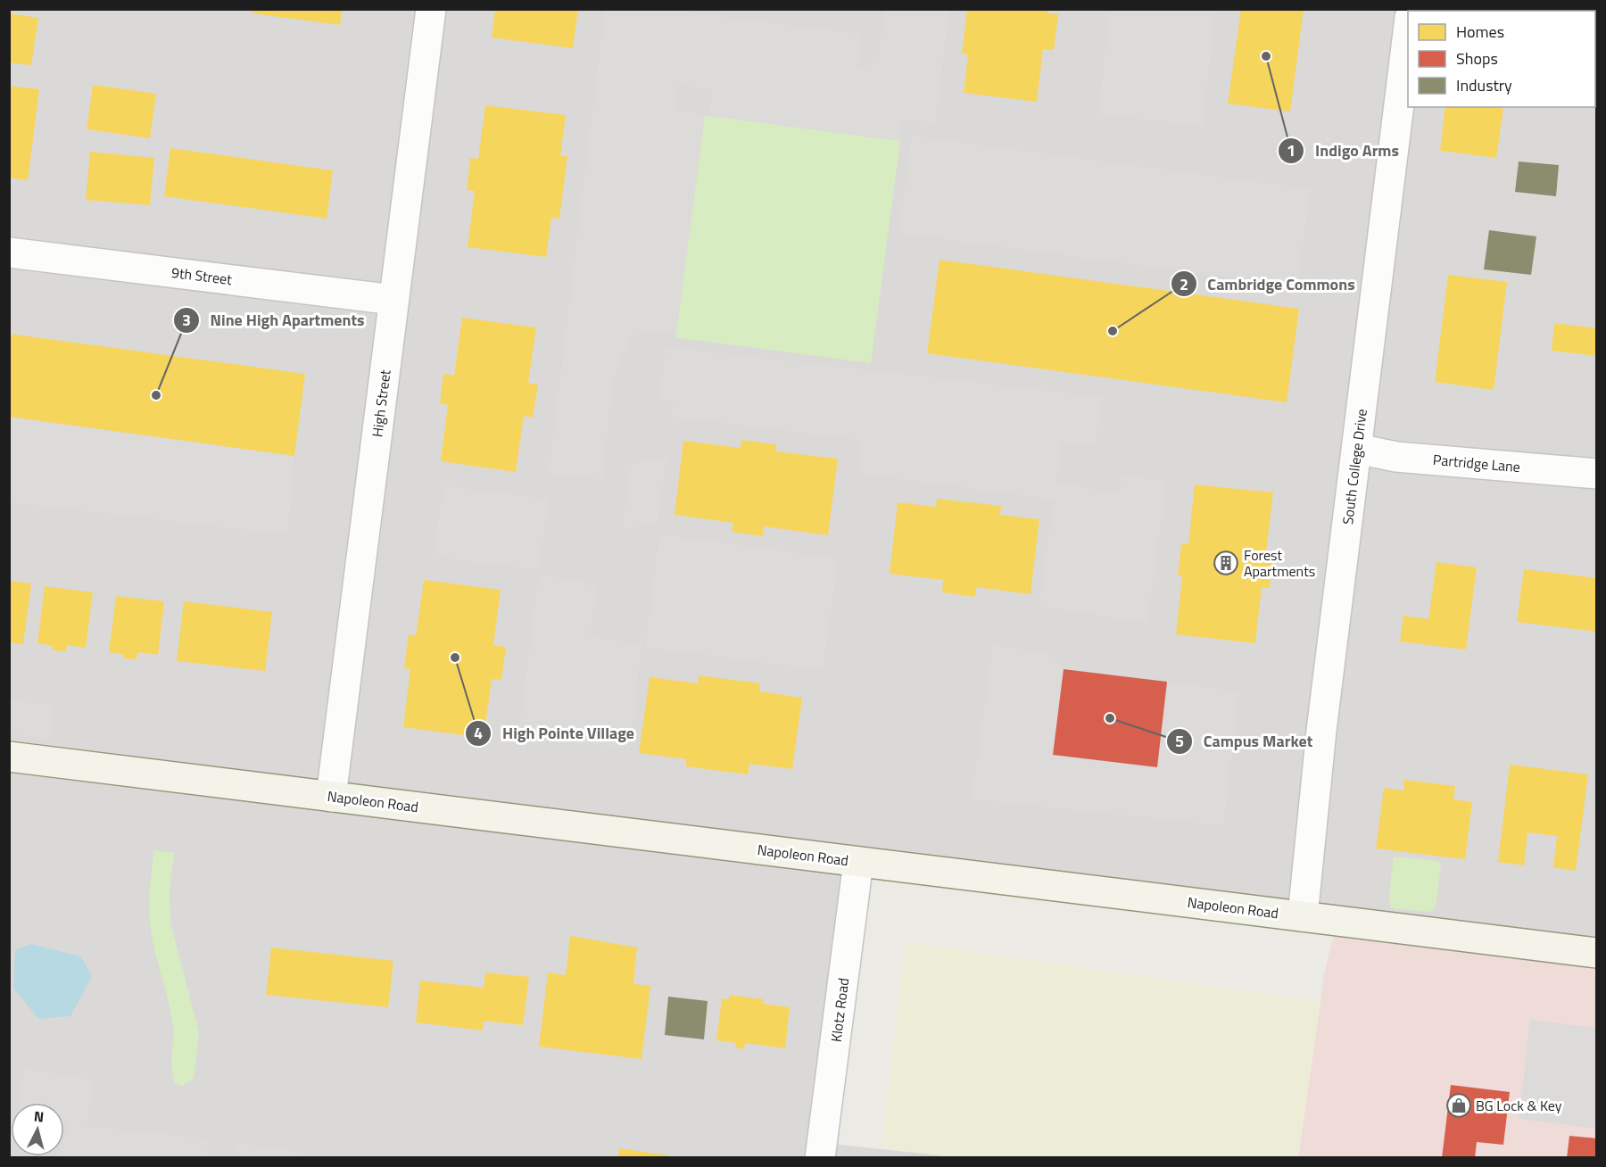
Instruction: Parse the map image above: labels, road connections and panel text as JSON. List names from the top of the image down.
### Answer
{
  "streets": {
    "main road": ["Napoleon Road"],
    "street": [
      "9th Street",
      "High Street",
      "Partridge Lane",
      "South College Drive",
      "Klotz Road"
    ]
  },
  "crossings": [
    ["9th Street", "High Street"],
    ["High Street", "Napoleon Road"],
    ["Partridge Lane", "South College Drive"],
    ["South College Drive", "Napoleon Road"],
    ["Napoleon Road", "Klotz Road"]
  ],
  "places": {
    "other": [
      "Indigo Arms",
      "Cambridge Commons",
      "Nine High Apartments",
      "High Pointe Village",
      "Campus Market"
    ],
    "building": ["Forest Apartments"],
    "shop": ["BG Lock & Key"]
  },
  "legend": ["Homes", "Shops", "Industry"],
  "north": "top"
}
